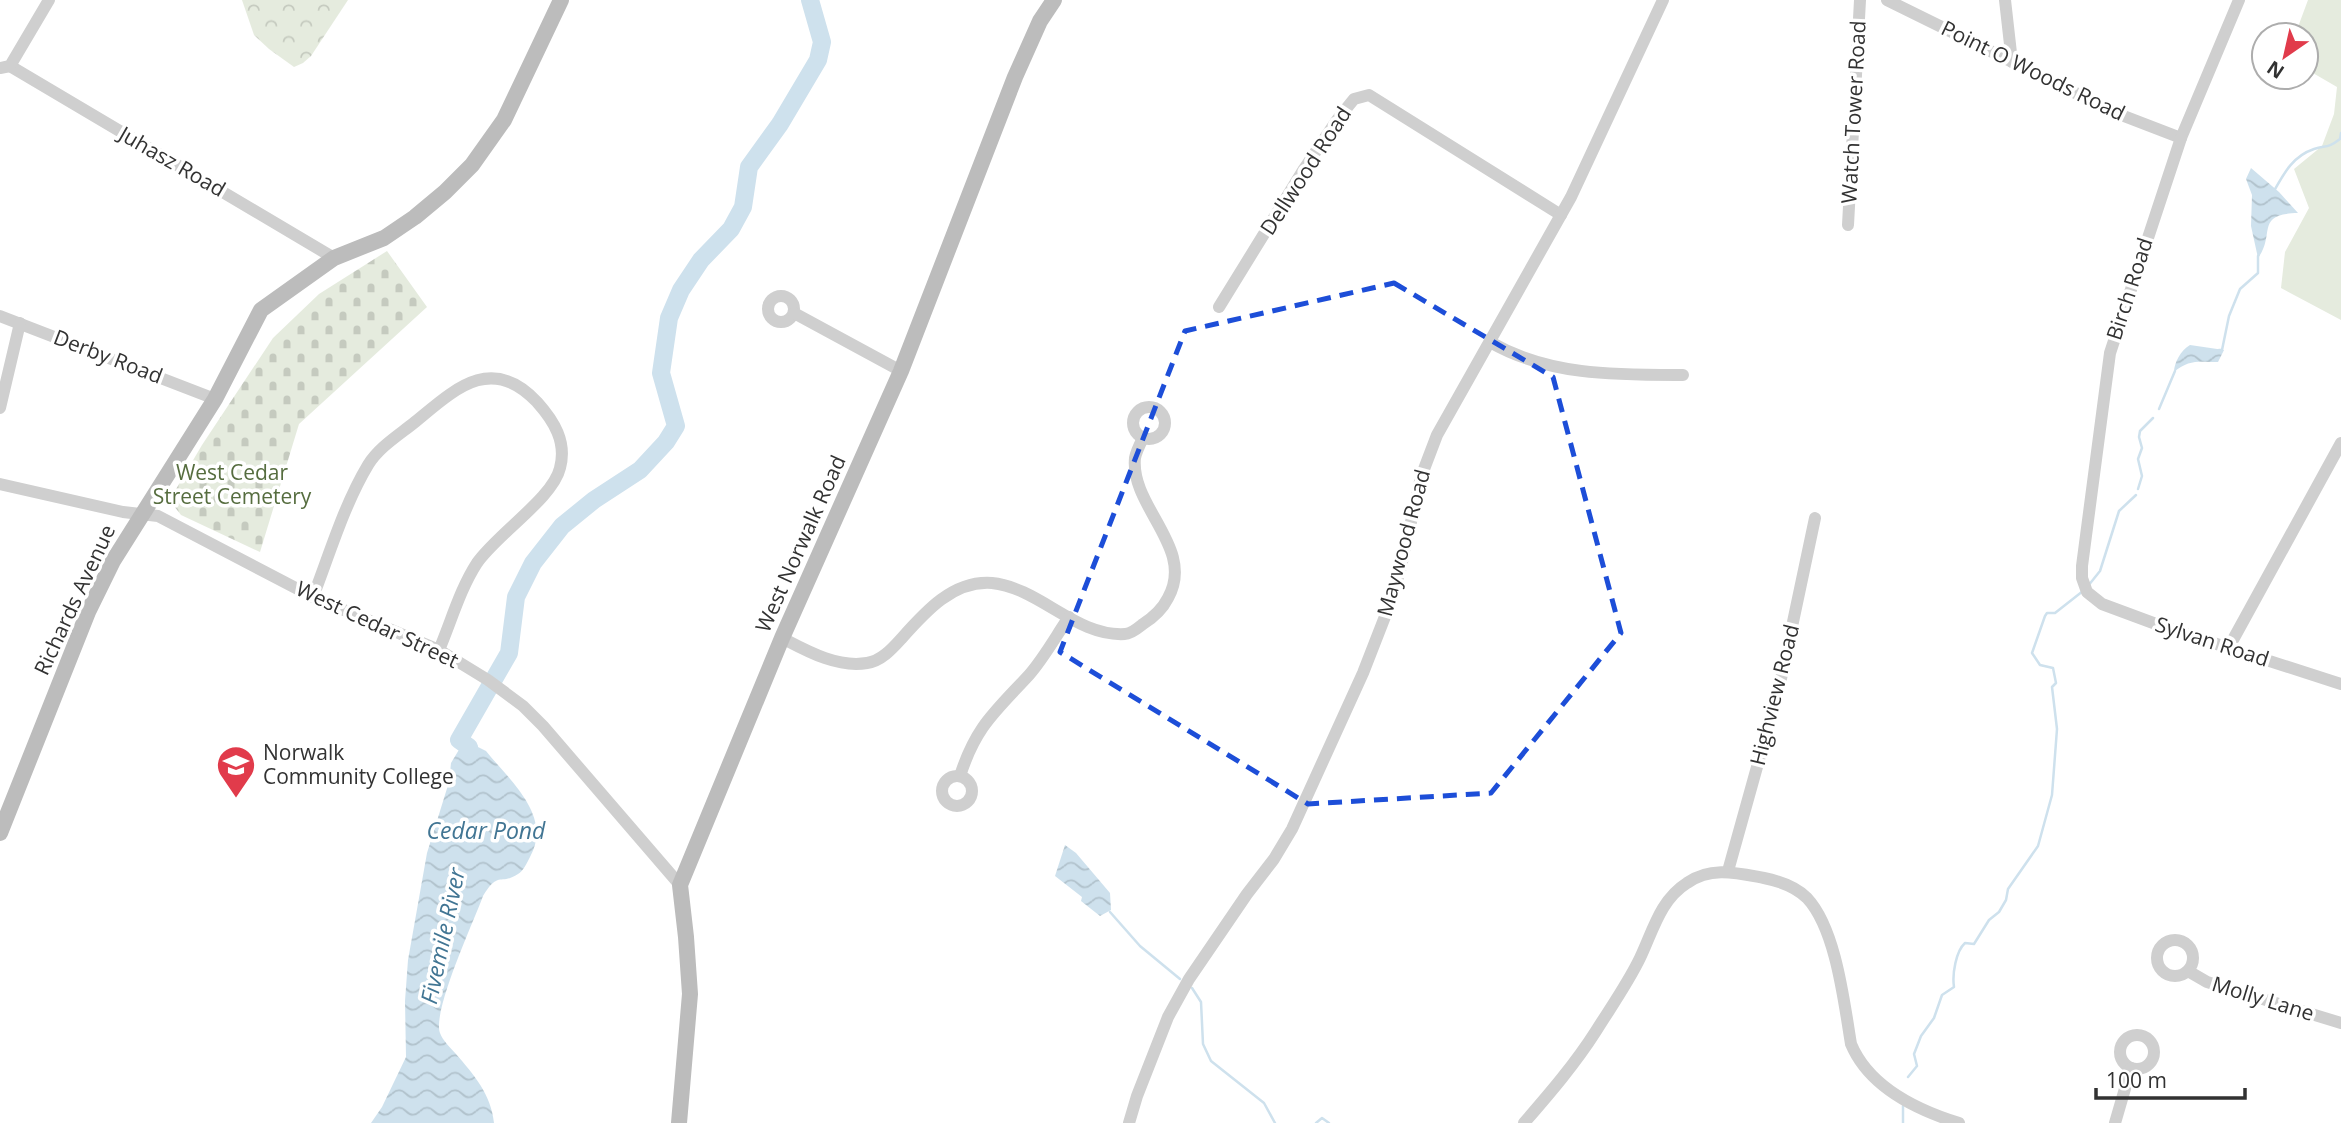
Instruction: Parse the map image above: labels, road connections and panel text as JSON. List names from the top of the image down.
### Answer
{
  "streets": {
    "main road": ["West Norwalk Road", "Richards Avenue"],
    "street": [
      "Point O Woods Road",
      "Watch Tower Road",
      "Juhasz Road",
      "Dellwood Road",
      "Birch Road",
      "Derby Road",
      "Maywood Road",
      "West Cedar Street",
      "Sylvan Road",
      "Highview Road",
      "Molly Lane"
    ]
  },
  "crossings": [
    ["Point O Woods Road", "Birch Road"],
    ["Juhasz Road", "Richards Avenue"],
    ["Dellwood Road", "Maywood Road"],
    ["Birch Road", "Sylvan Road"],
    ["Derby Road", "Richards Avenue"],
    ["West Norwalk Road", "West Cedar Street"],
    ["Richards Avenue", "West Cedar Street"]
  ],
  "water": ["Cedar Pond", "Fivemile River"],
  "parks": ["West Cedar Street Cemetery"],
  "places": {
    "school or university": ["Norwalk Community College"]
  },
  "scale_bar": "100 m",
  "north": "bottom left"
}
